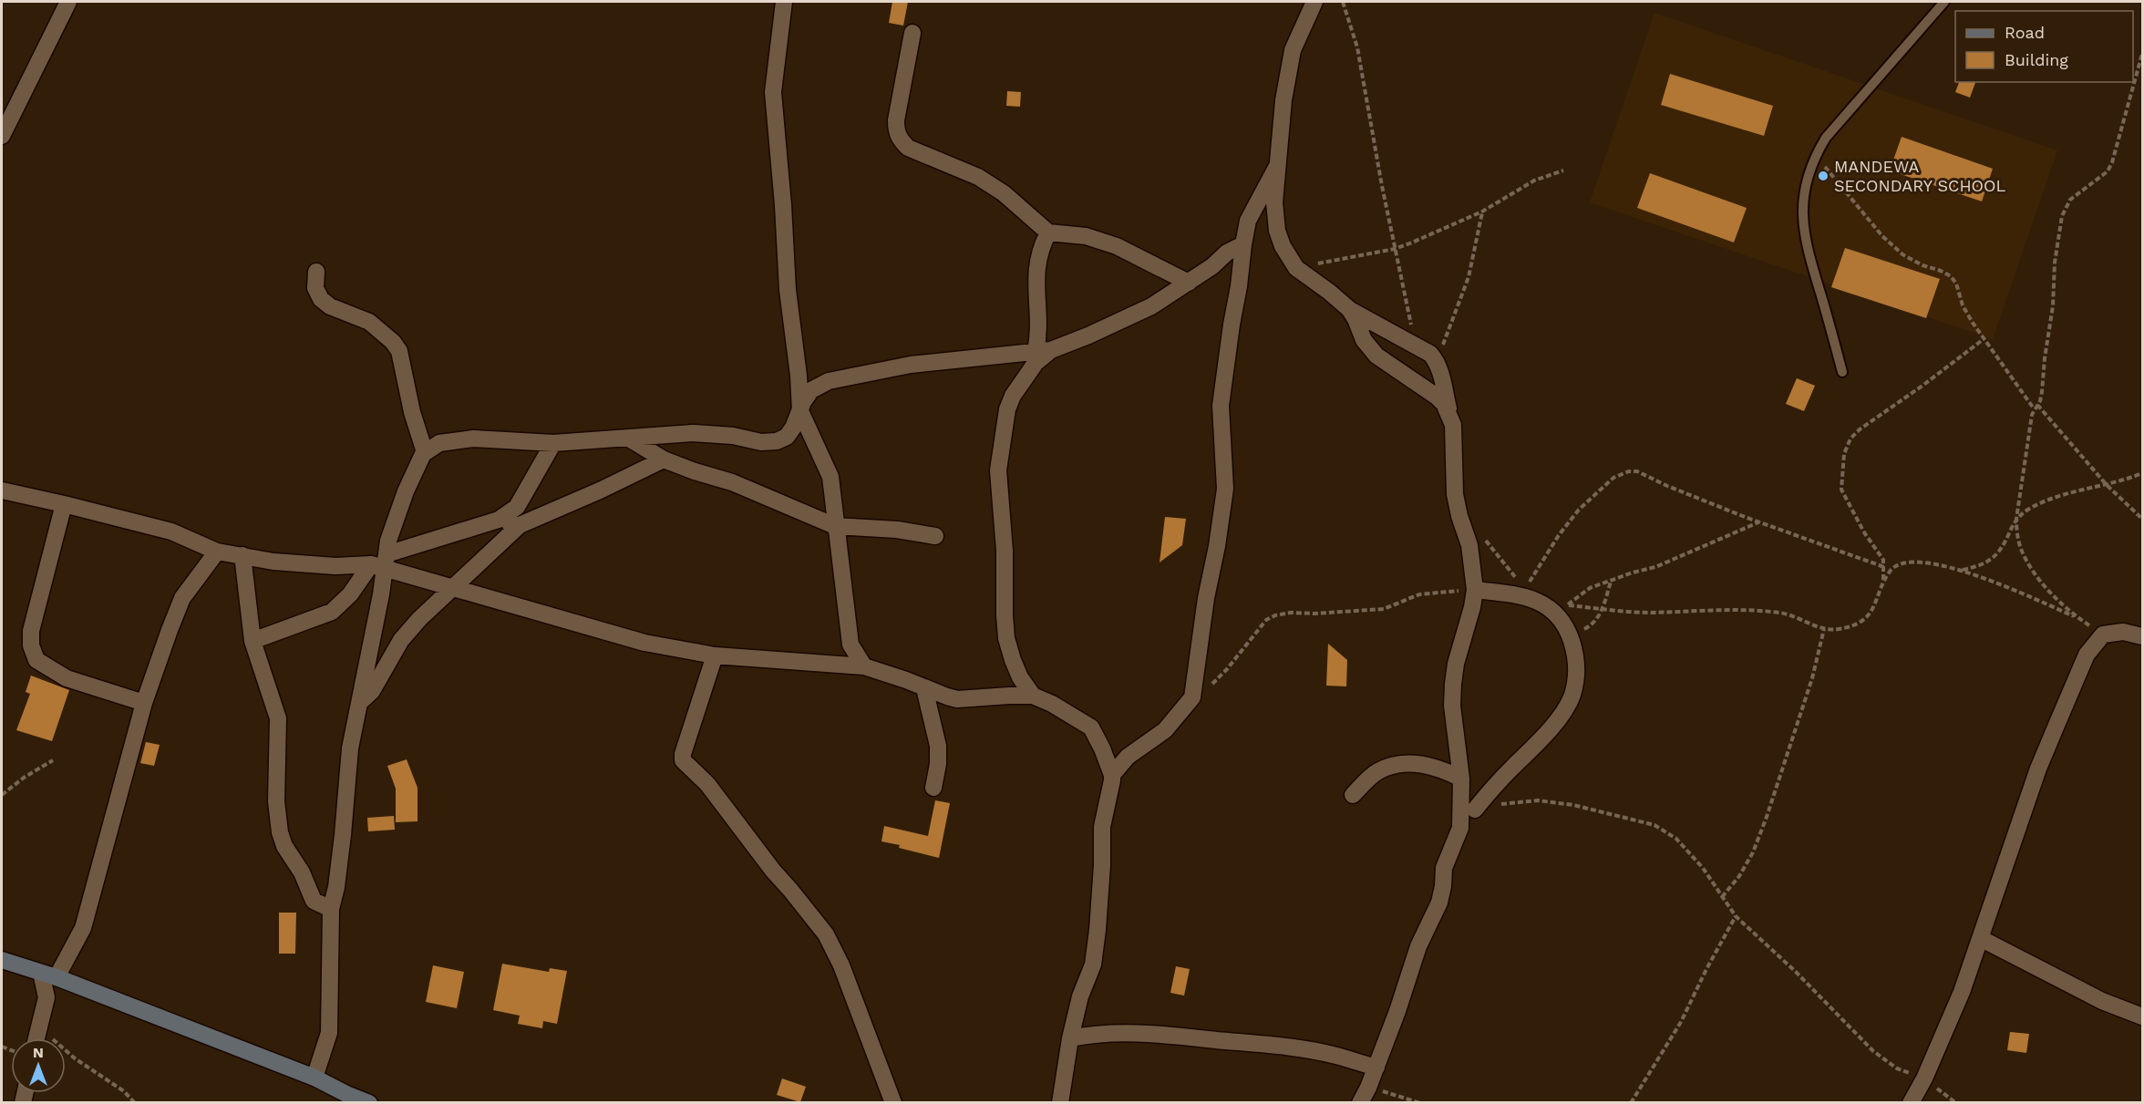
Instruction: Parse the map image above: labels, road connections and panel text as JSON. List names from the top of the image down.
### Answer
{
  "places": ["MANDEWA SECONDARY SCHOOL"],
  "legend": ["Road", "Building"],
  "north": "top"
}
